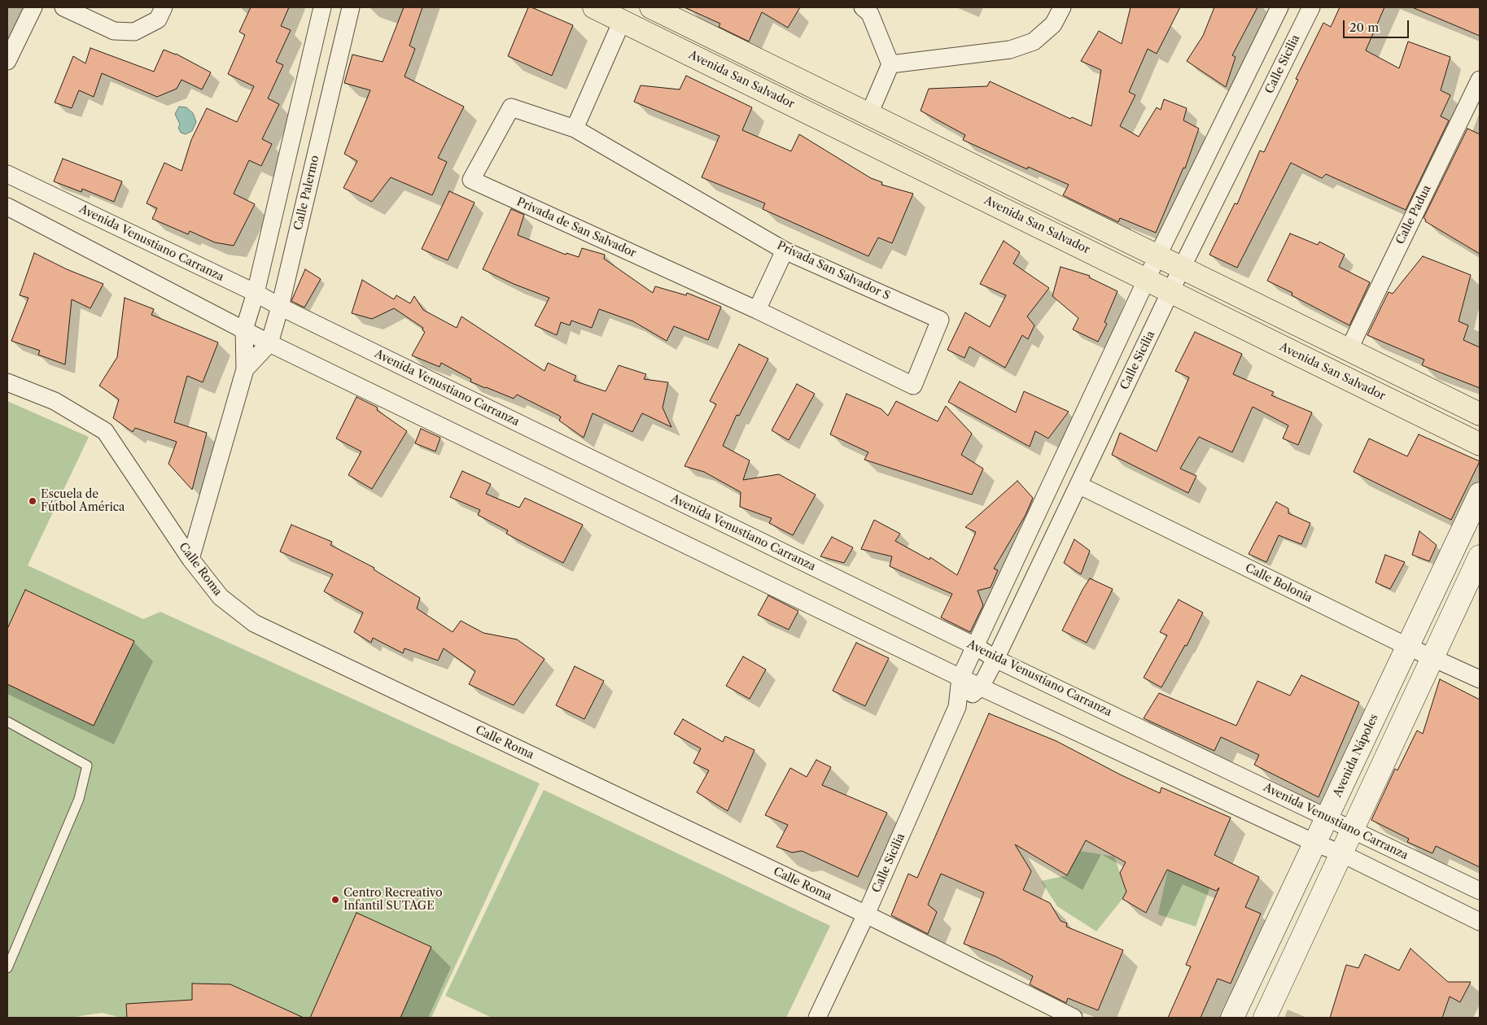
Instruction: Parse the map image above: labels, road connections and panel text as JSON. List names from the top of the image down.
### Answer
{
  "streets": {
    "main road": ["Avenida San Salvador", "Avenida Nápoles"],
    "street": [
      "Calle Sicilia",
      "Calle Palermo",
      "Calle Padua",
      "Privada de San Salvador",
      "Avenida Venustiano Carranza",
      "Privada San Salvador S",
      "Calle Roma",
      "Calle Bolonia"
    ]
  },
  "crossings": [
    ["Calle Sicilia", "Avenida San Salvador"],
    ["Calle Sicilia", "Avenida Venustiano Carranza"],
    ["Calle Sicilia", "Calle Roma"],
    ["Calle Sicilia", "Calle Bolonia"],
    ["Calle Palermo", "Avenida Venustiano Carranza"],
    ["Calle Palermo", "Calle Roma"],
    ["Privada de San Salvador", "Privada San Salvador S"],
    ["Avenida Venustiano Carranza", "Avenida Nápoles"],
    ["Calle Bolonia", "Avenida Nápoles"]
  ],
  "places": ["Escuela de Fútbol América", "Centro Recreativo Infantil SUTAGE"],
  "scale_bar": "20 m"
}
